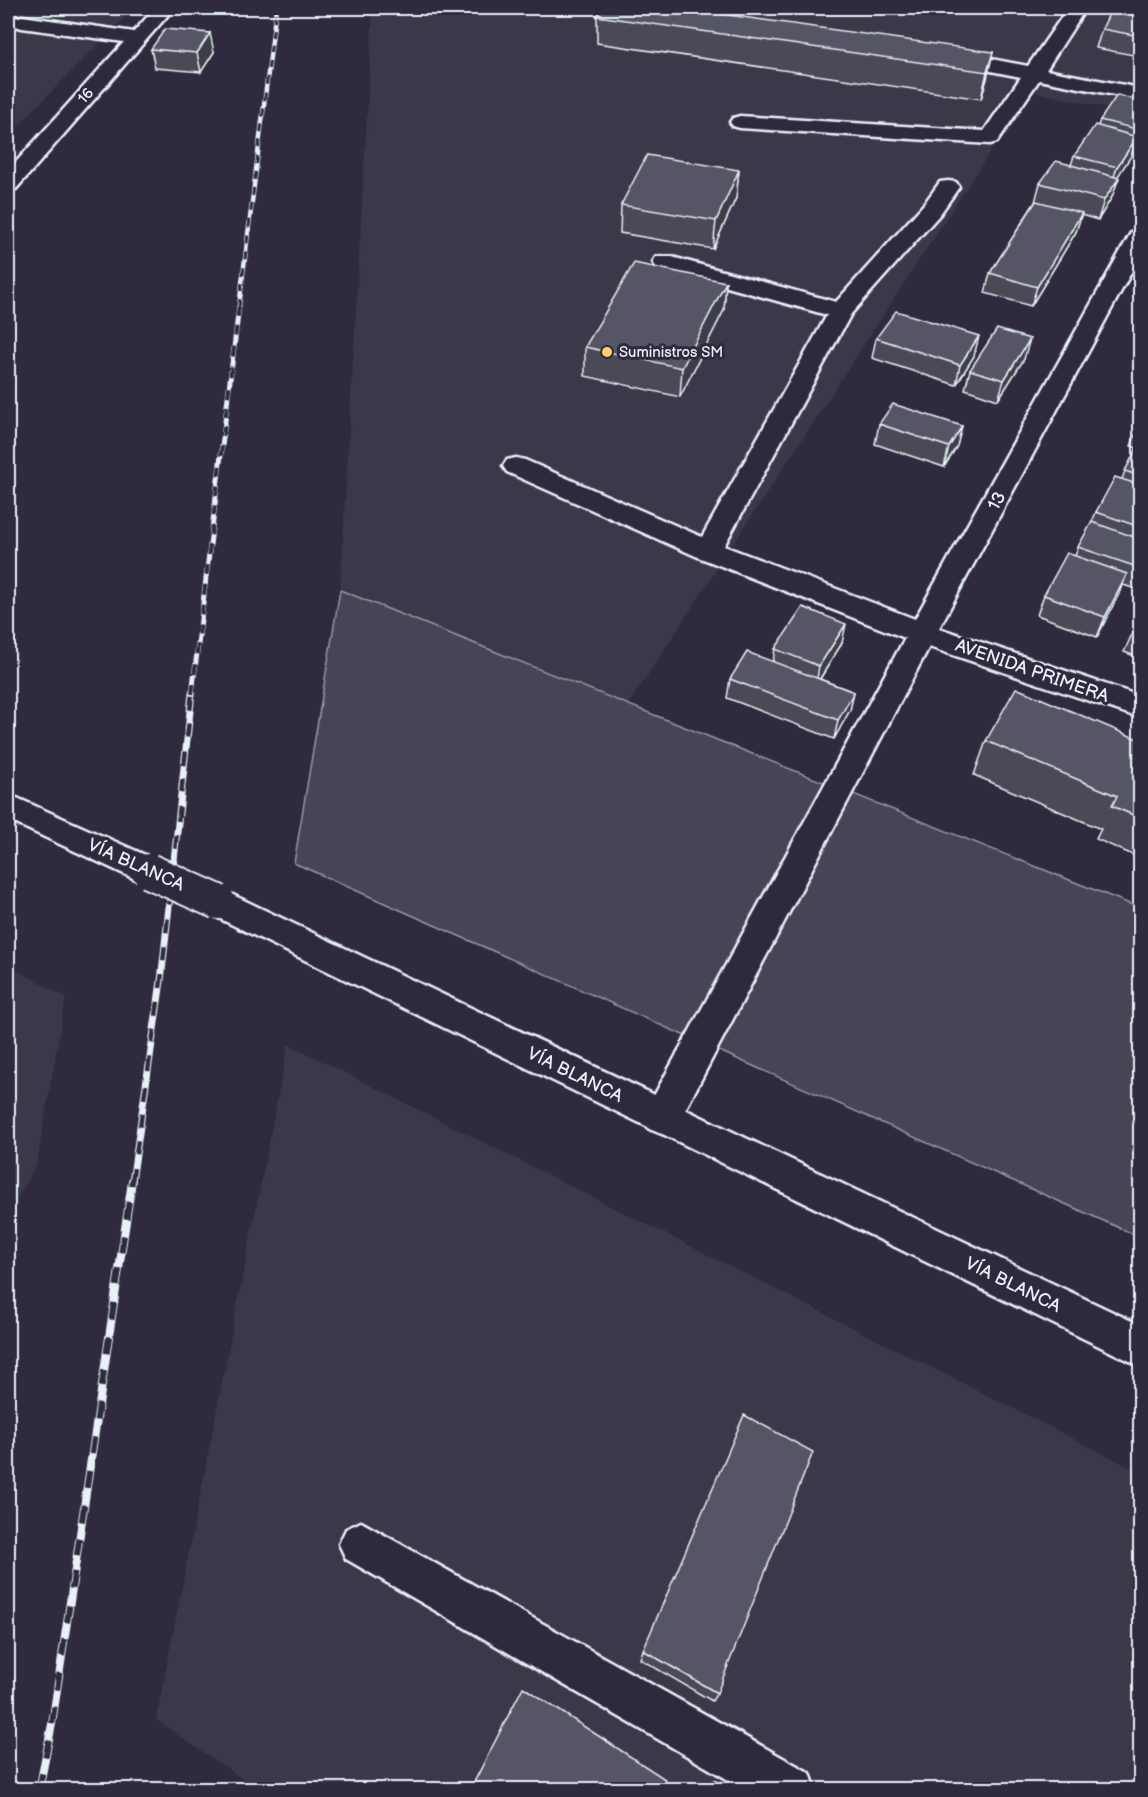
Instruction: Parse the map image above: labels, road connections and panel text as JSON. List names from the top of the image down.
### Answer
{
  "streets": {
    "street": [
      "16",
      "13",
      "AVENIDA PRIMERA",
      "VÍA BLANCA"
    ]
  },
  "crossings": [
    ["13", "AVENIDA PRIMERA"],
    ["13", "VÍA BLANCA"]
  ],
  "places": ["Suministros SM"]
}
